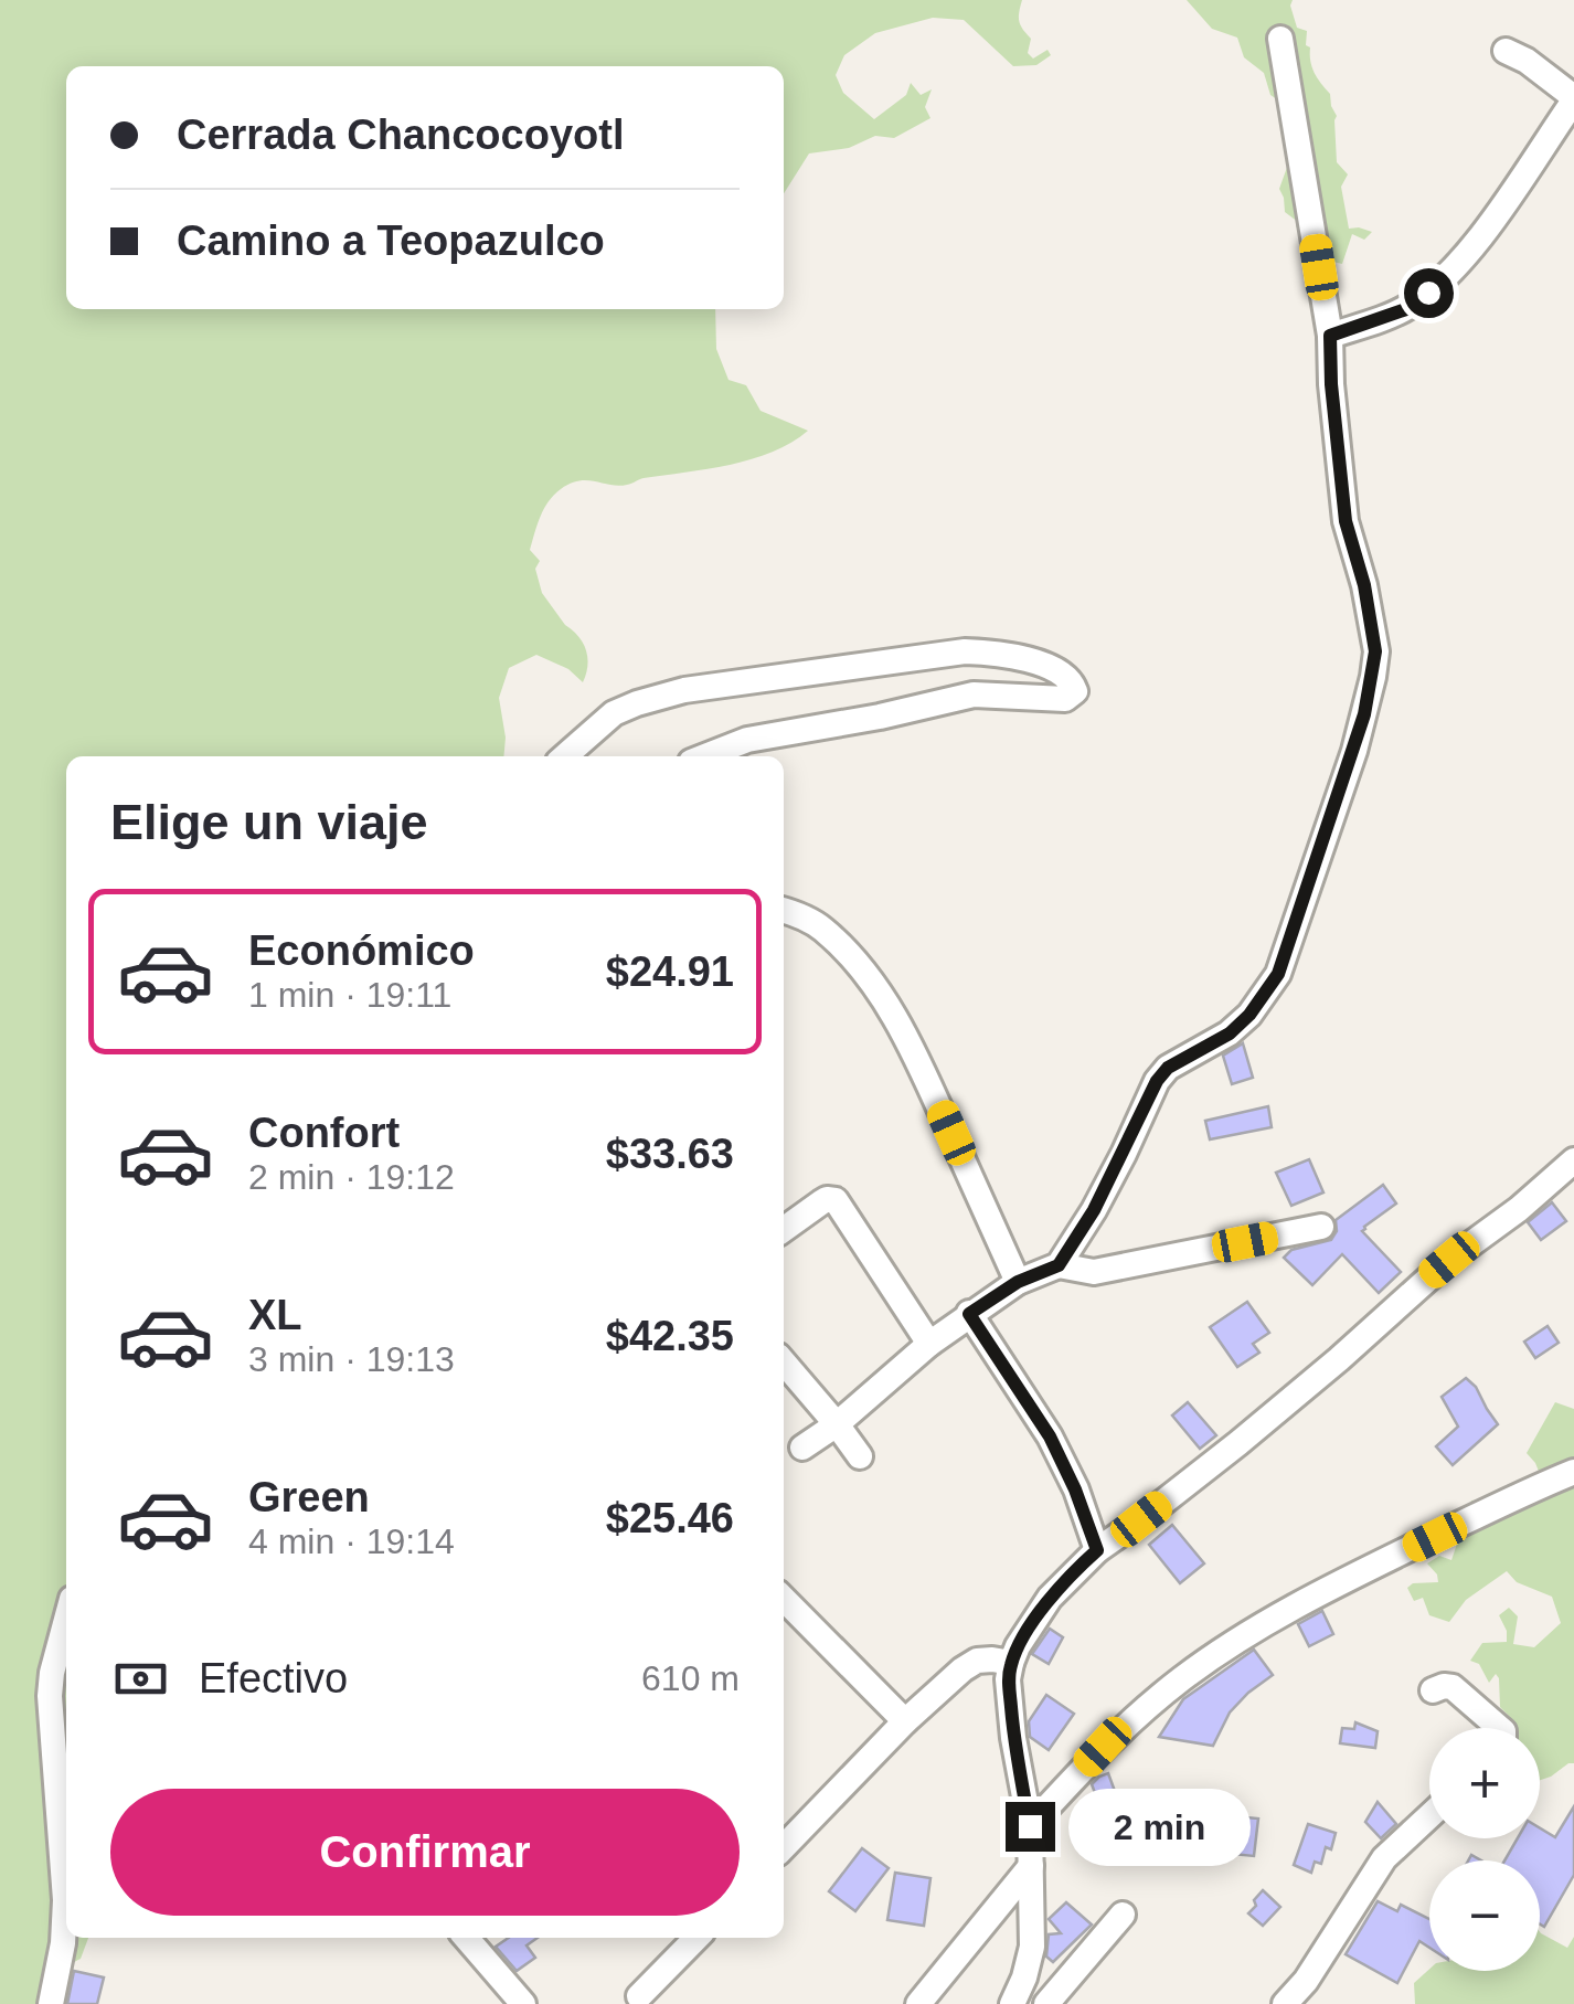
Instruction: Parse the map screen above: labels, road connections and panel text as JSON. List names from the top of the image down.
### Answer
{
  "page": {
    "banner": ["Cerrada Chancocoyotl", "Camino a Teopazulco"],
    "heading": "Elige un viaje",
    "list": [
      {
        "name": "Económico",
        "note": "1 min · 19:11",
        "value": "$24.91"
      },
      {
        "name": "Confort",
        "note": "2 min · 19:12",
        "value": "$33.63"
      },
      {
        "name": "XL",
        "note": "3 min · 19:13",
        "value": "$42.35"
      },
      {
        "name": "Green",
        "note": "4 min · 19:14",
        "value": "$25.46"
      }
    ],
    "pay": ["Efectivo", "610 m"],
    "map_buttons": ["+", "−"],
    "buttons": "Confirmar",
    "bubble": "2 min"
  }
}
